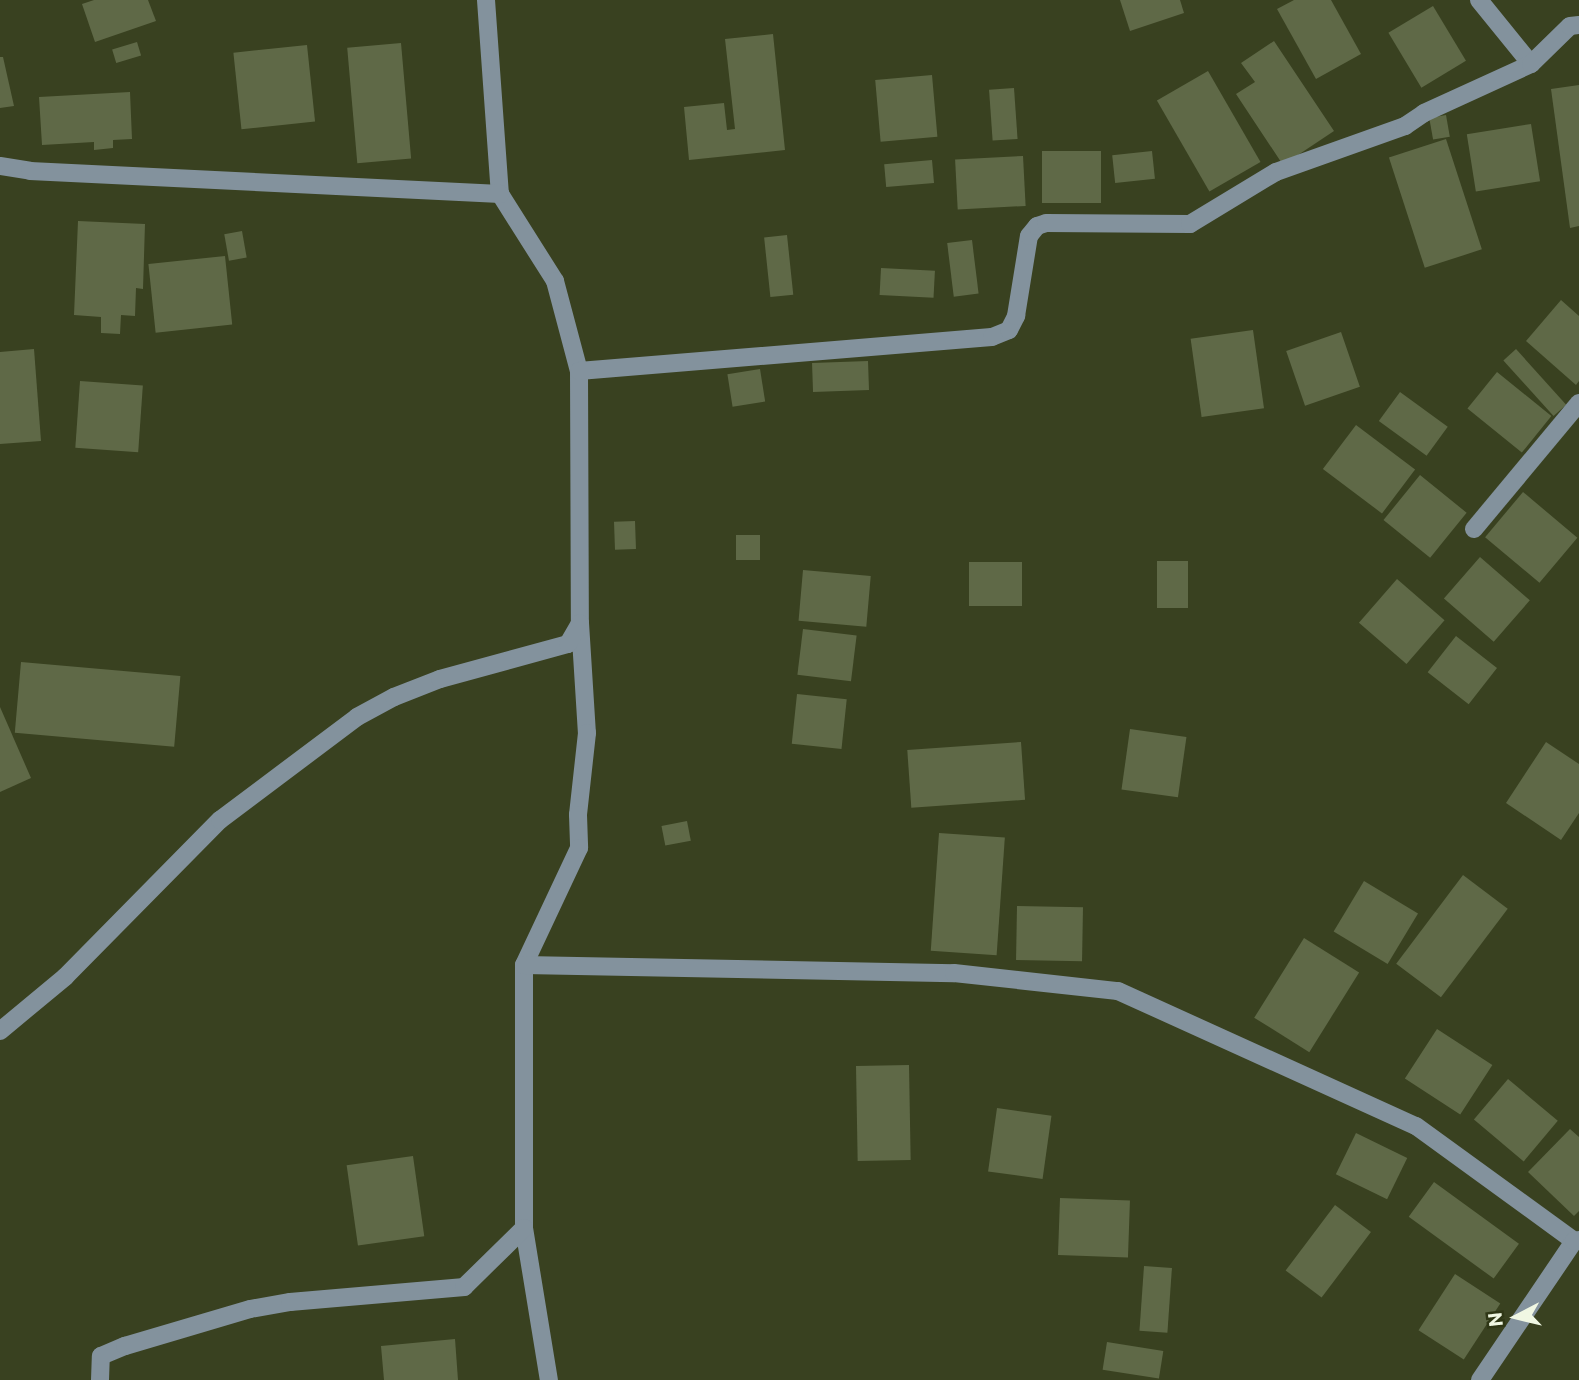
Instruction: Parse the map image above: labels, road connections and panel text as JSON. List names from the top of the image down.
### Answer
{
  "north": "left"
}
